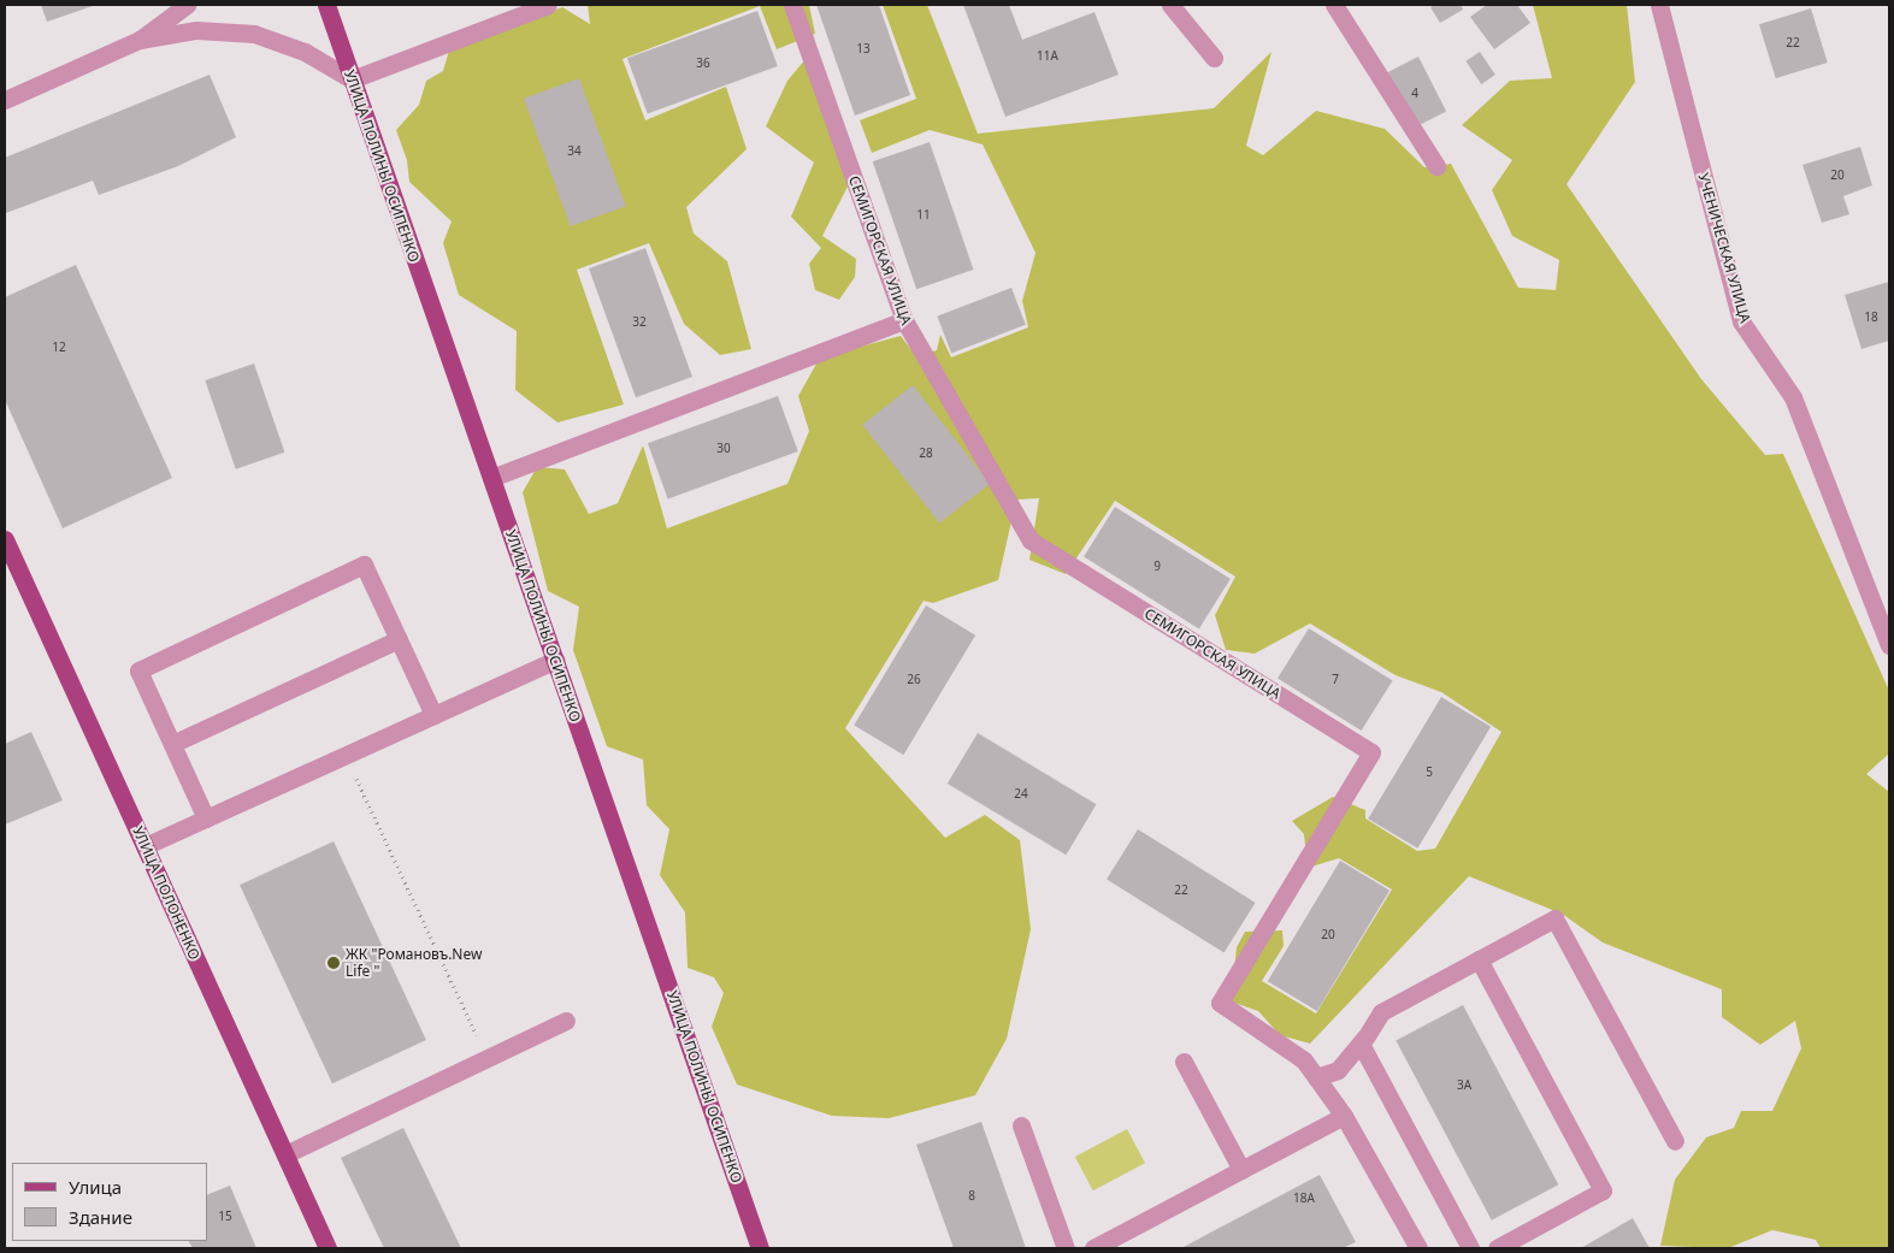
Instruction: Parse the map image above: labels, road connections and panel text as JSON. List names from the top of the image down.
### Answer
{
  "streets": {
    "main road": ["УЛИЦА ПОЛИНЫ ОСИПЕНКО", "УЛИЦА ПОЛОНЕНКО"],
    "street": ["УЧЕНИЧЕСКАЯ УЛИЦА", "СЕМИГОРСКАЯ УЛИЦА"]
  },
  "places": ["ЖК \"Романовъ.New Life \""],
  "house_numbers": [
    "22",
    "13",
    "11А",
    "36",
    "4",
    "34",
    "20",
    "11",
    "18",
    "32",
    "12",
    "30",
    "28",
    "9",
    "26",
    "7",
    "5",
    "24",
    "22",
    "20",
    "3А",
    "8",
    "18А",
    "15"
  ],
  "legend": ["Улица", "Здание"]
}
